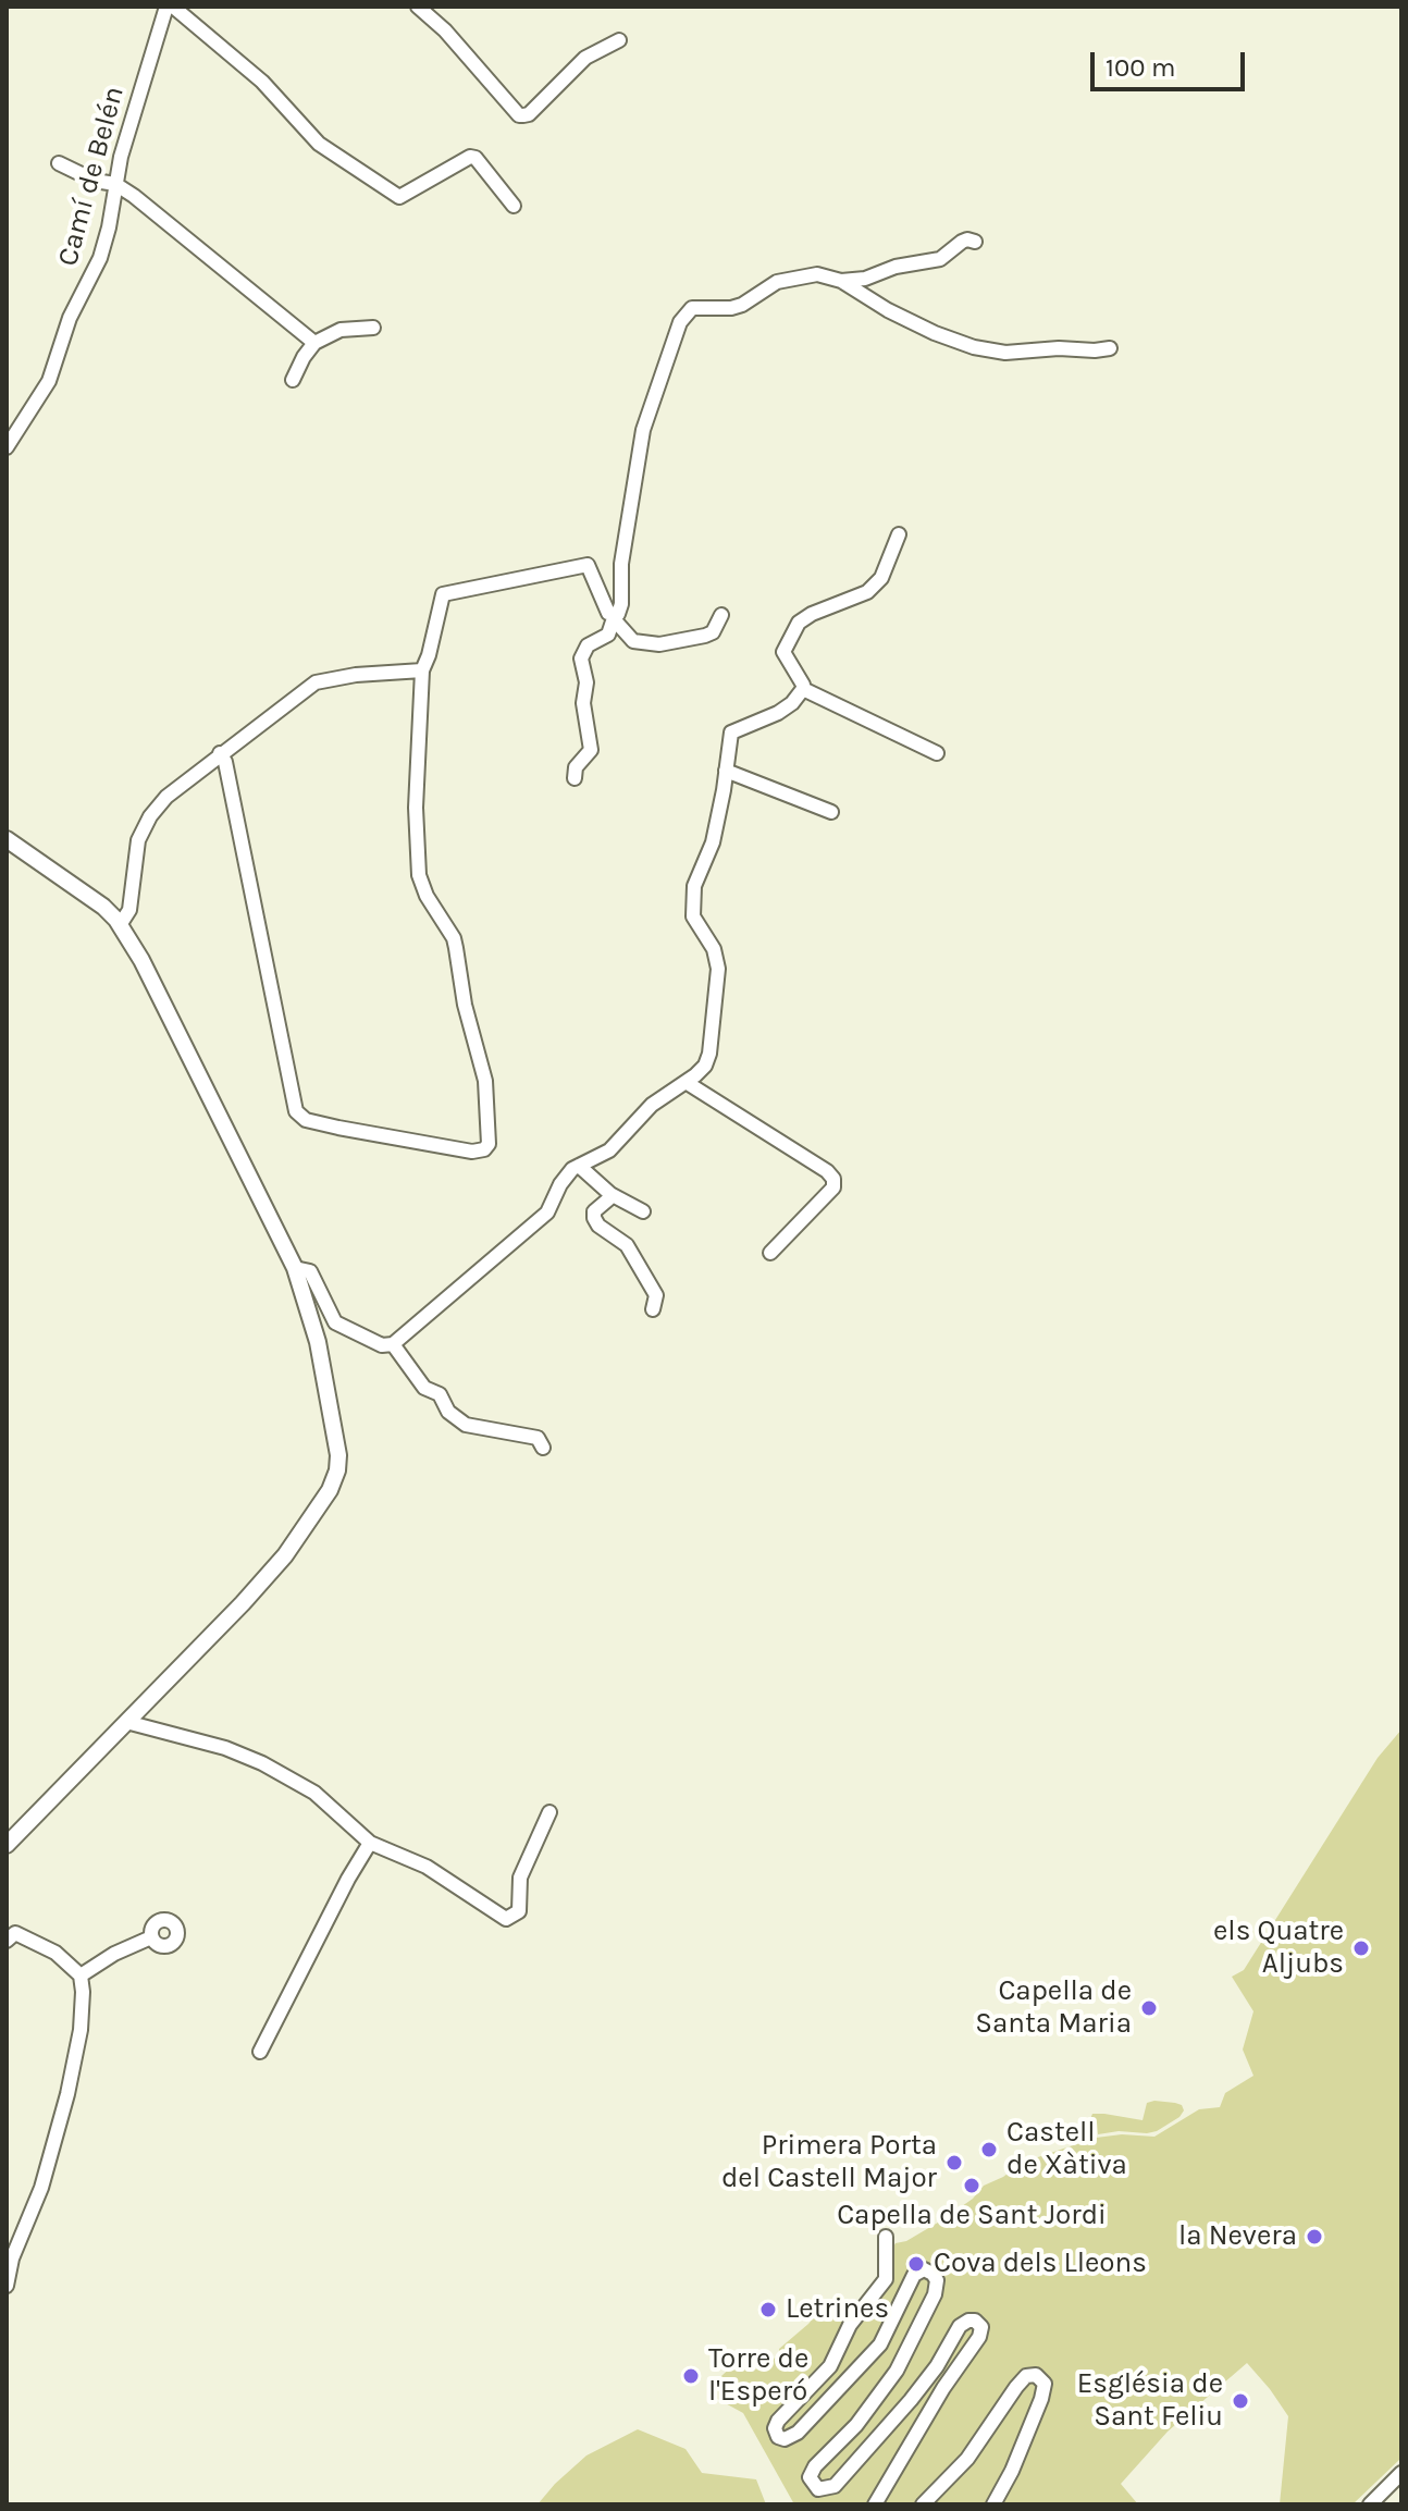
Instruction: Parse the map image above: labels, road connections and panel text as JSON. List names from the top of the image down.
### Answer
{
  "streets": {
    "street": ["Camí de Belén"]
  },
  "places": [
    "els Quatre Aljubs",
    "Capella de Santa Maria",
    "Castell de Xàtiva",
    "Primera Porta del Castell Major",
    "Capella de Sant Jordi",
    "la Nevera",
    "Cova dels Lleons",
    "Letrines",
    "Torre de l'Esperó",
    "Església de Sant Feliu"
  ],
  "scale_bar": "100 m"
}
